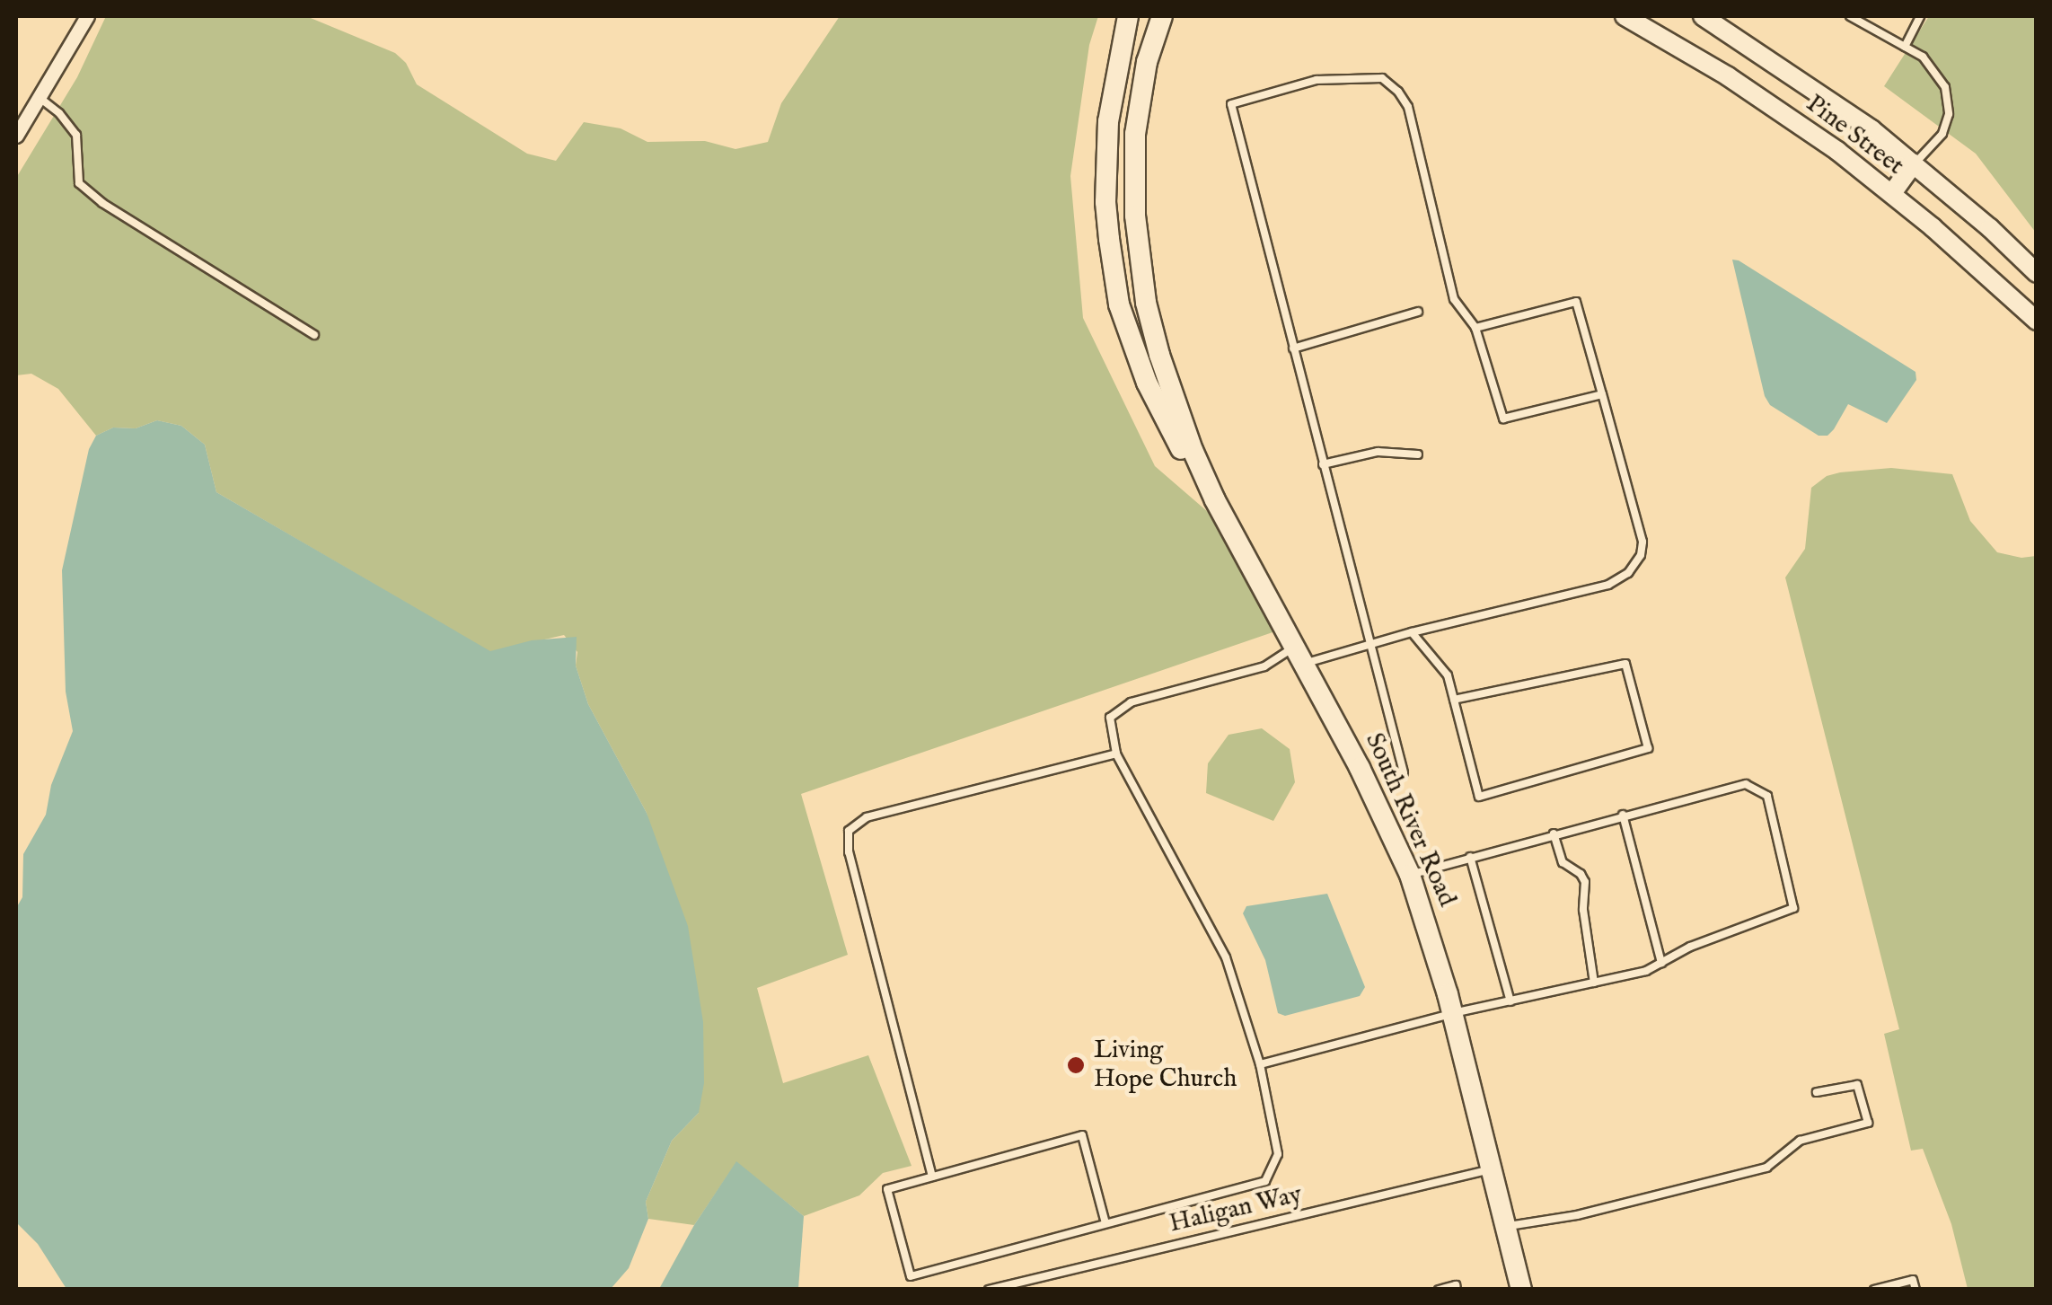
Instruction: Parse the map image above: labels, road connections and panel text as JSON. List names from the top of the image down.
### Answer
{
  "streets": {
    "main road": ["South River Road"],
    "street": ["Pine Street"],
    "lane": ["Haligan Way"]
  },
  "crossings": [
    ["South River Road", "Haligan Way"]
  ],
  "places": ["Living Hope Church"]
}
